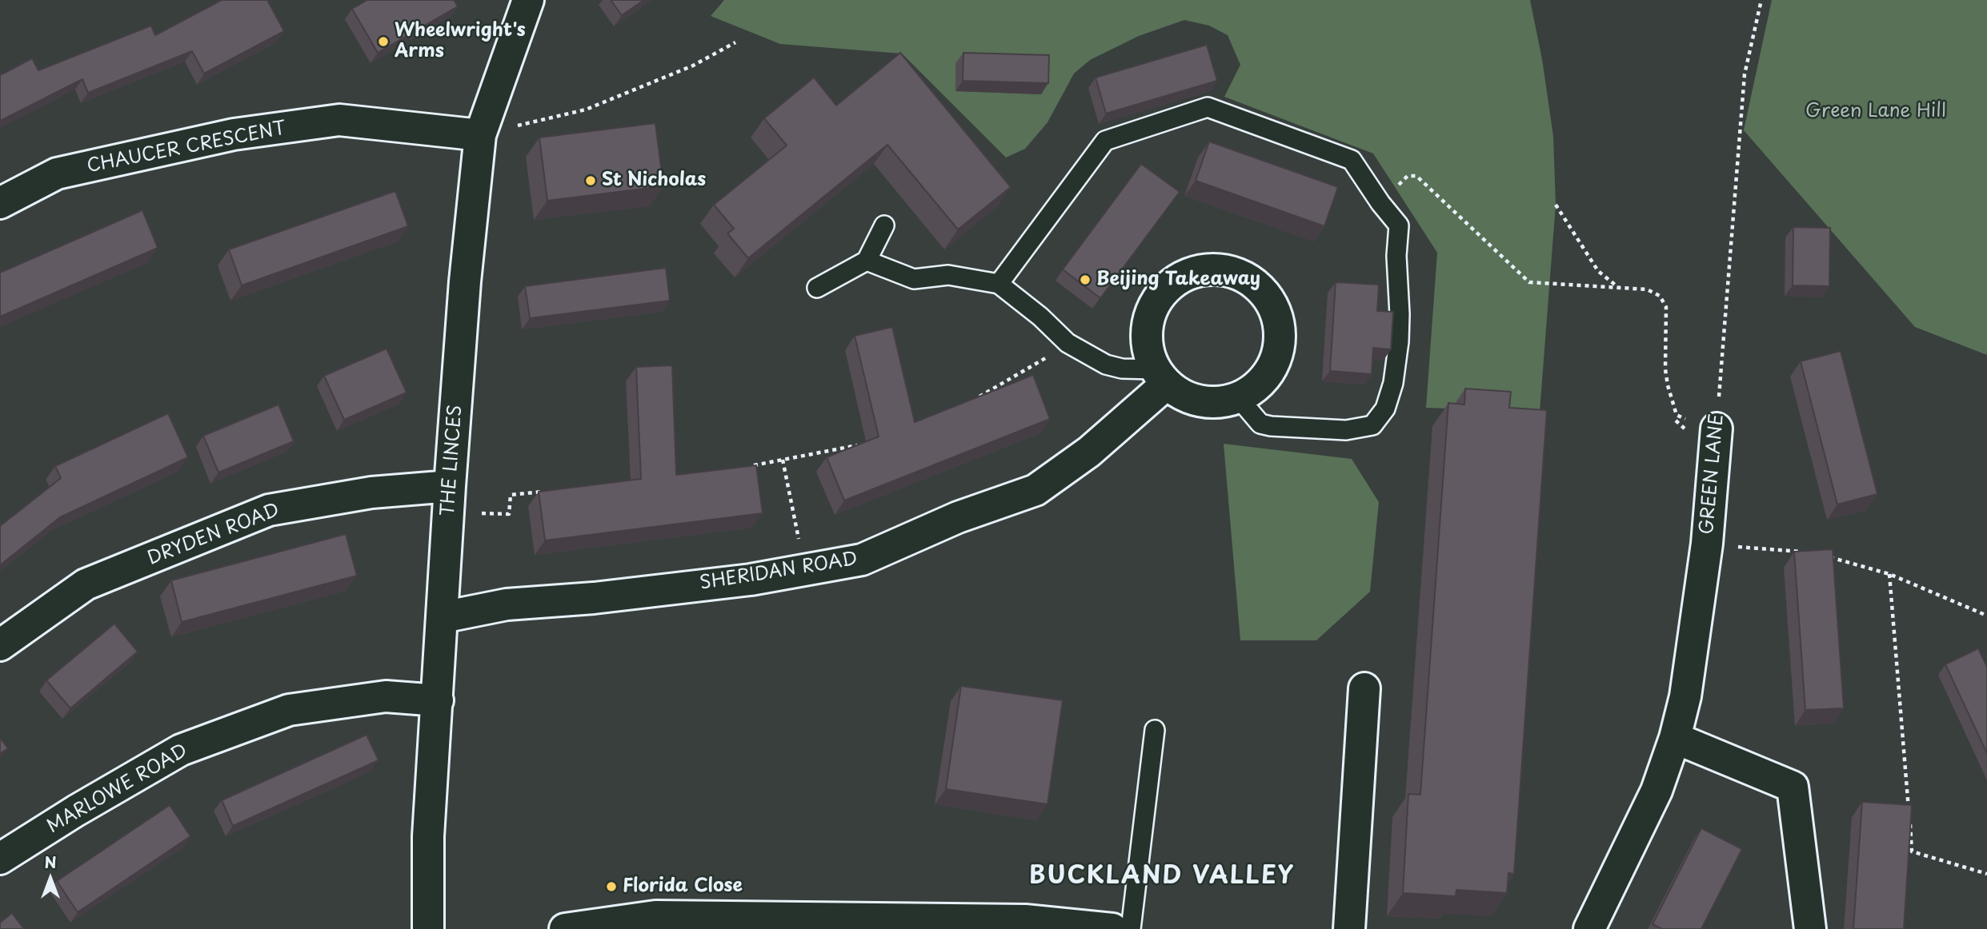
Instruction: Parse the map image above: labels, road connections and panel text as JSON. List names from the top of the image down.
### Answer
{
  "streets": {
    "street": [
      "CHAUCER CRESCENT",
      "THE LINCES",
      "GREEN LANE",
      "DRYDEN ROAD",
      "SHERIDAN ROAD",
      "MARLOWE ROAD"
    ]
  },
  "crossings": [
    ["CHAUCER CRESCENT", "THE LINCES"],
    ["THE LINCES", "DRYDEN ROAD"],
    ["THE LINCES", "SHERIDAN ROAD"],
    ["THE LINCES", "MARLOWE ROAD"]
  ],
  "districts": ["BUCKLAND VALLEY"],
  "parks": ["Green Lane Hill"],
  "places": [
    "Wheelwright's Arms",
    "St Nicholas",
    "Beijing Takeaway",
    "Florida Close"
  ],
  "north": "top"
}
